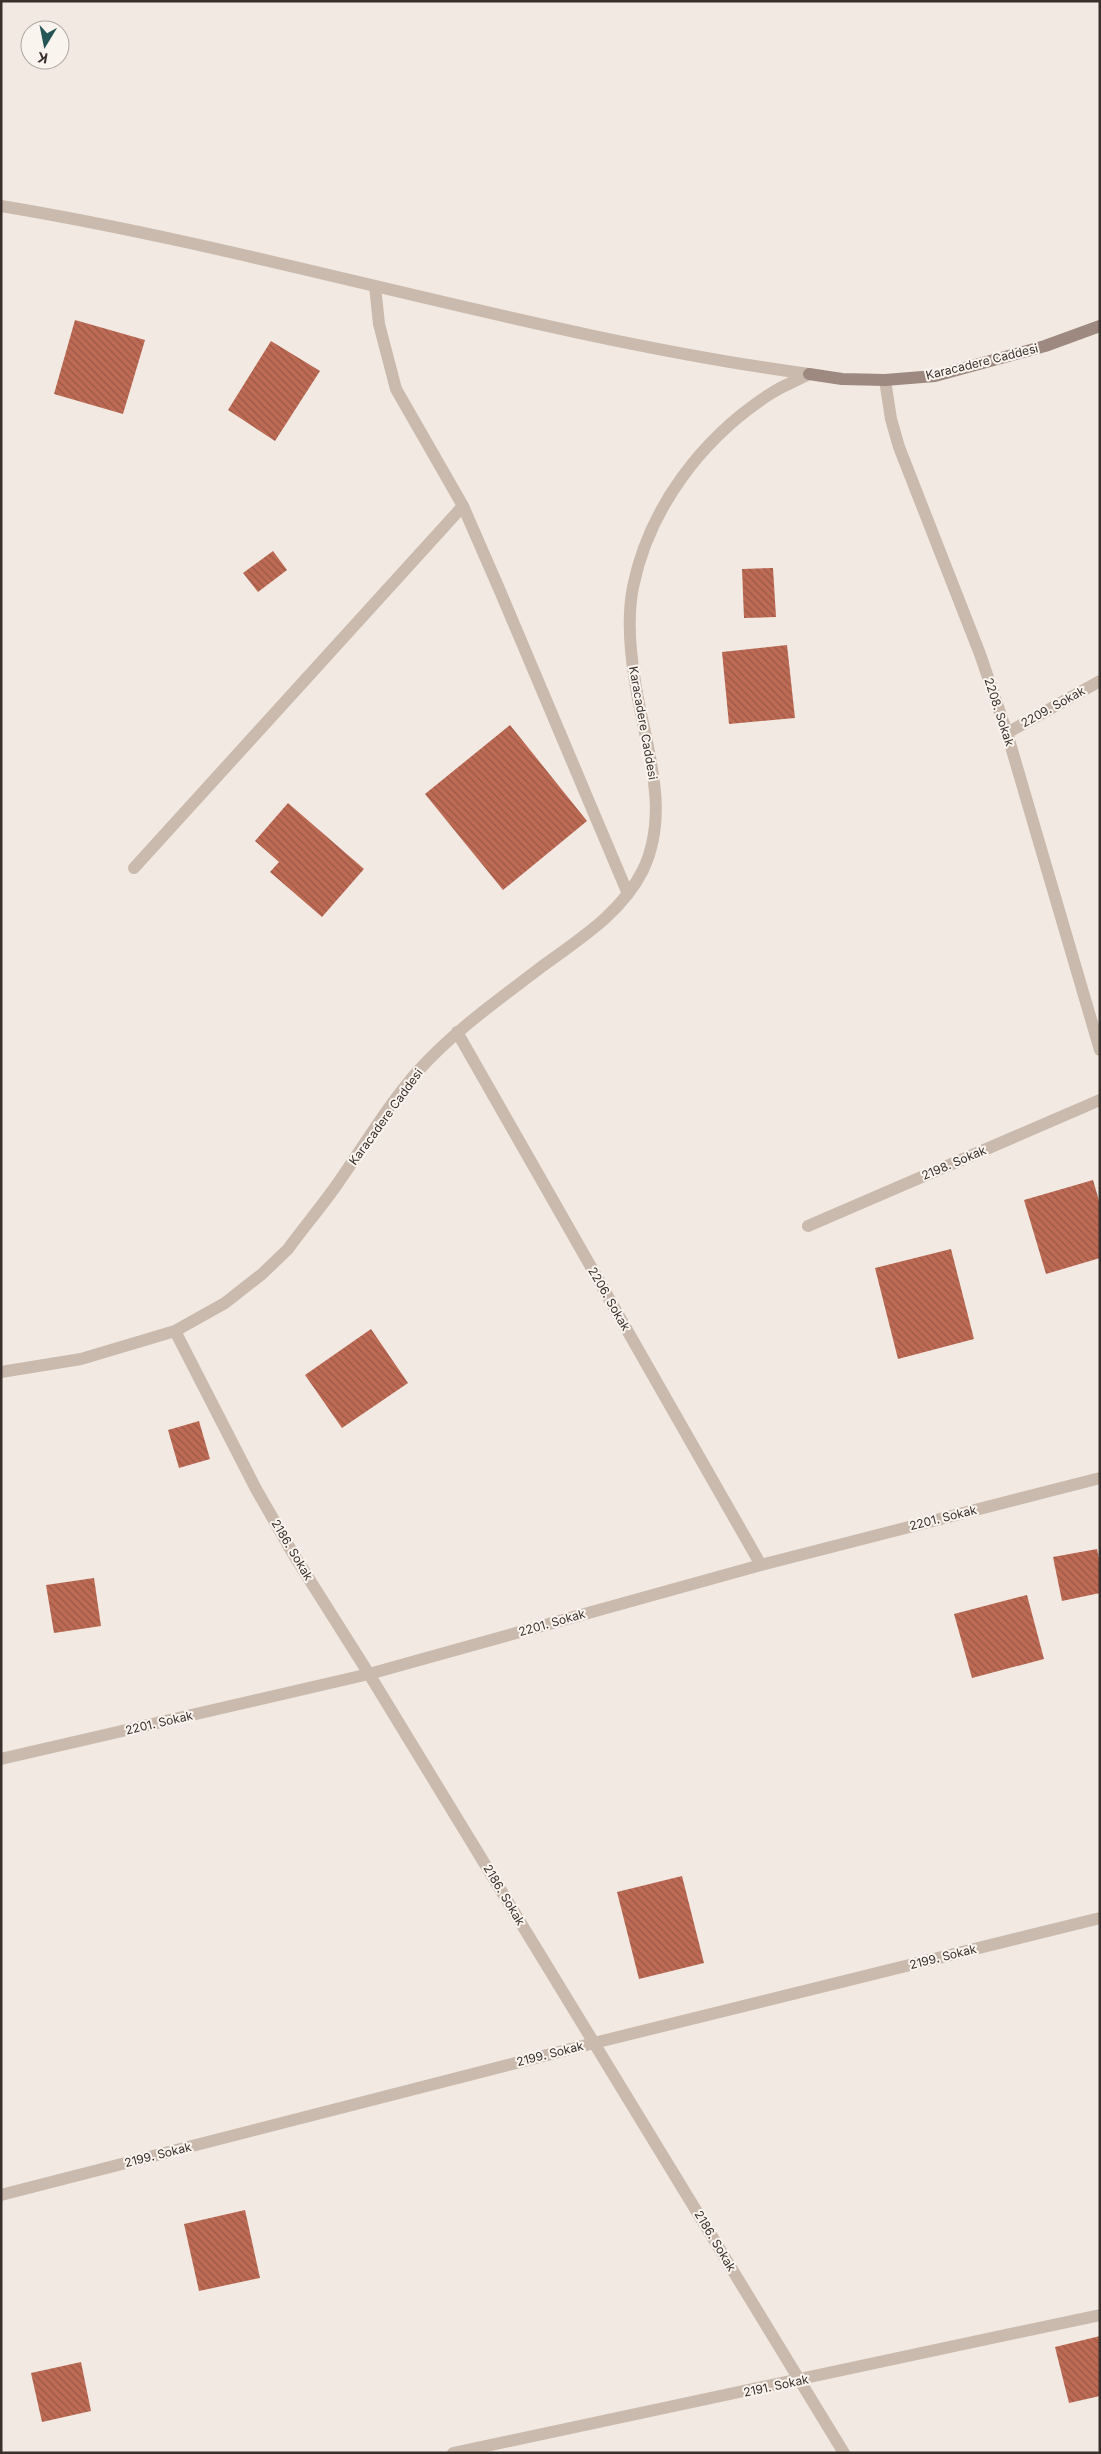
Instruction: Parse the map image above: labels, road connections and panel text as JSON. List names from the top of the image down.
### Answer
{
  "streets": {
    "street": [
      "Karacadere Caddesi",
      "2209. Sokak",
      "2208. Sokak",
      "2198. Sokak",
      "2206. Sokak",
      "2201. Sokak",
      "2186. Sokak",
      "2199. Sokak",
      "2191. Sokak"
    ]
  },
  "crossings": [
    ["Karacadere Caddesi", "2208. Sokak"],
    ["Karacadere Caddesi", "2206. Sokak"],
    ["Karacadere Caddesi", "2186. Sokak"],
    ["2209. Sokak", "2208. Sokak"],
    ["2206. Sokak", "2201. Sokak"],
    ["2201. Sokak", "2186. Sokak"],
    ["2186. Sokak", "2199. Sokak"],
    ["2186. Sokak", "2191. Sokak"]
  ],
  "north": "bottom"
}
